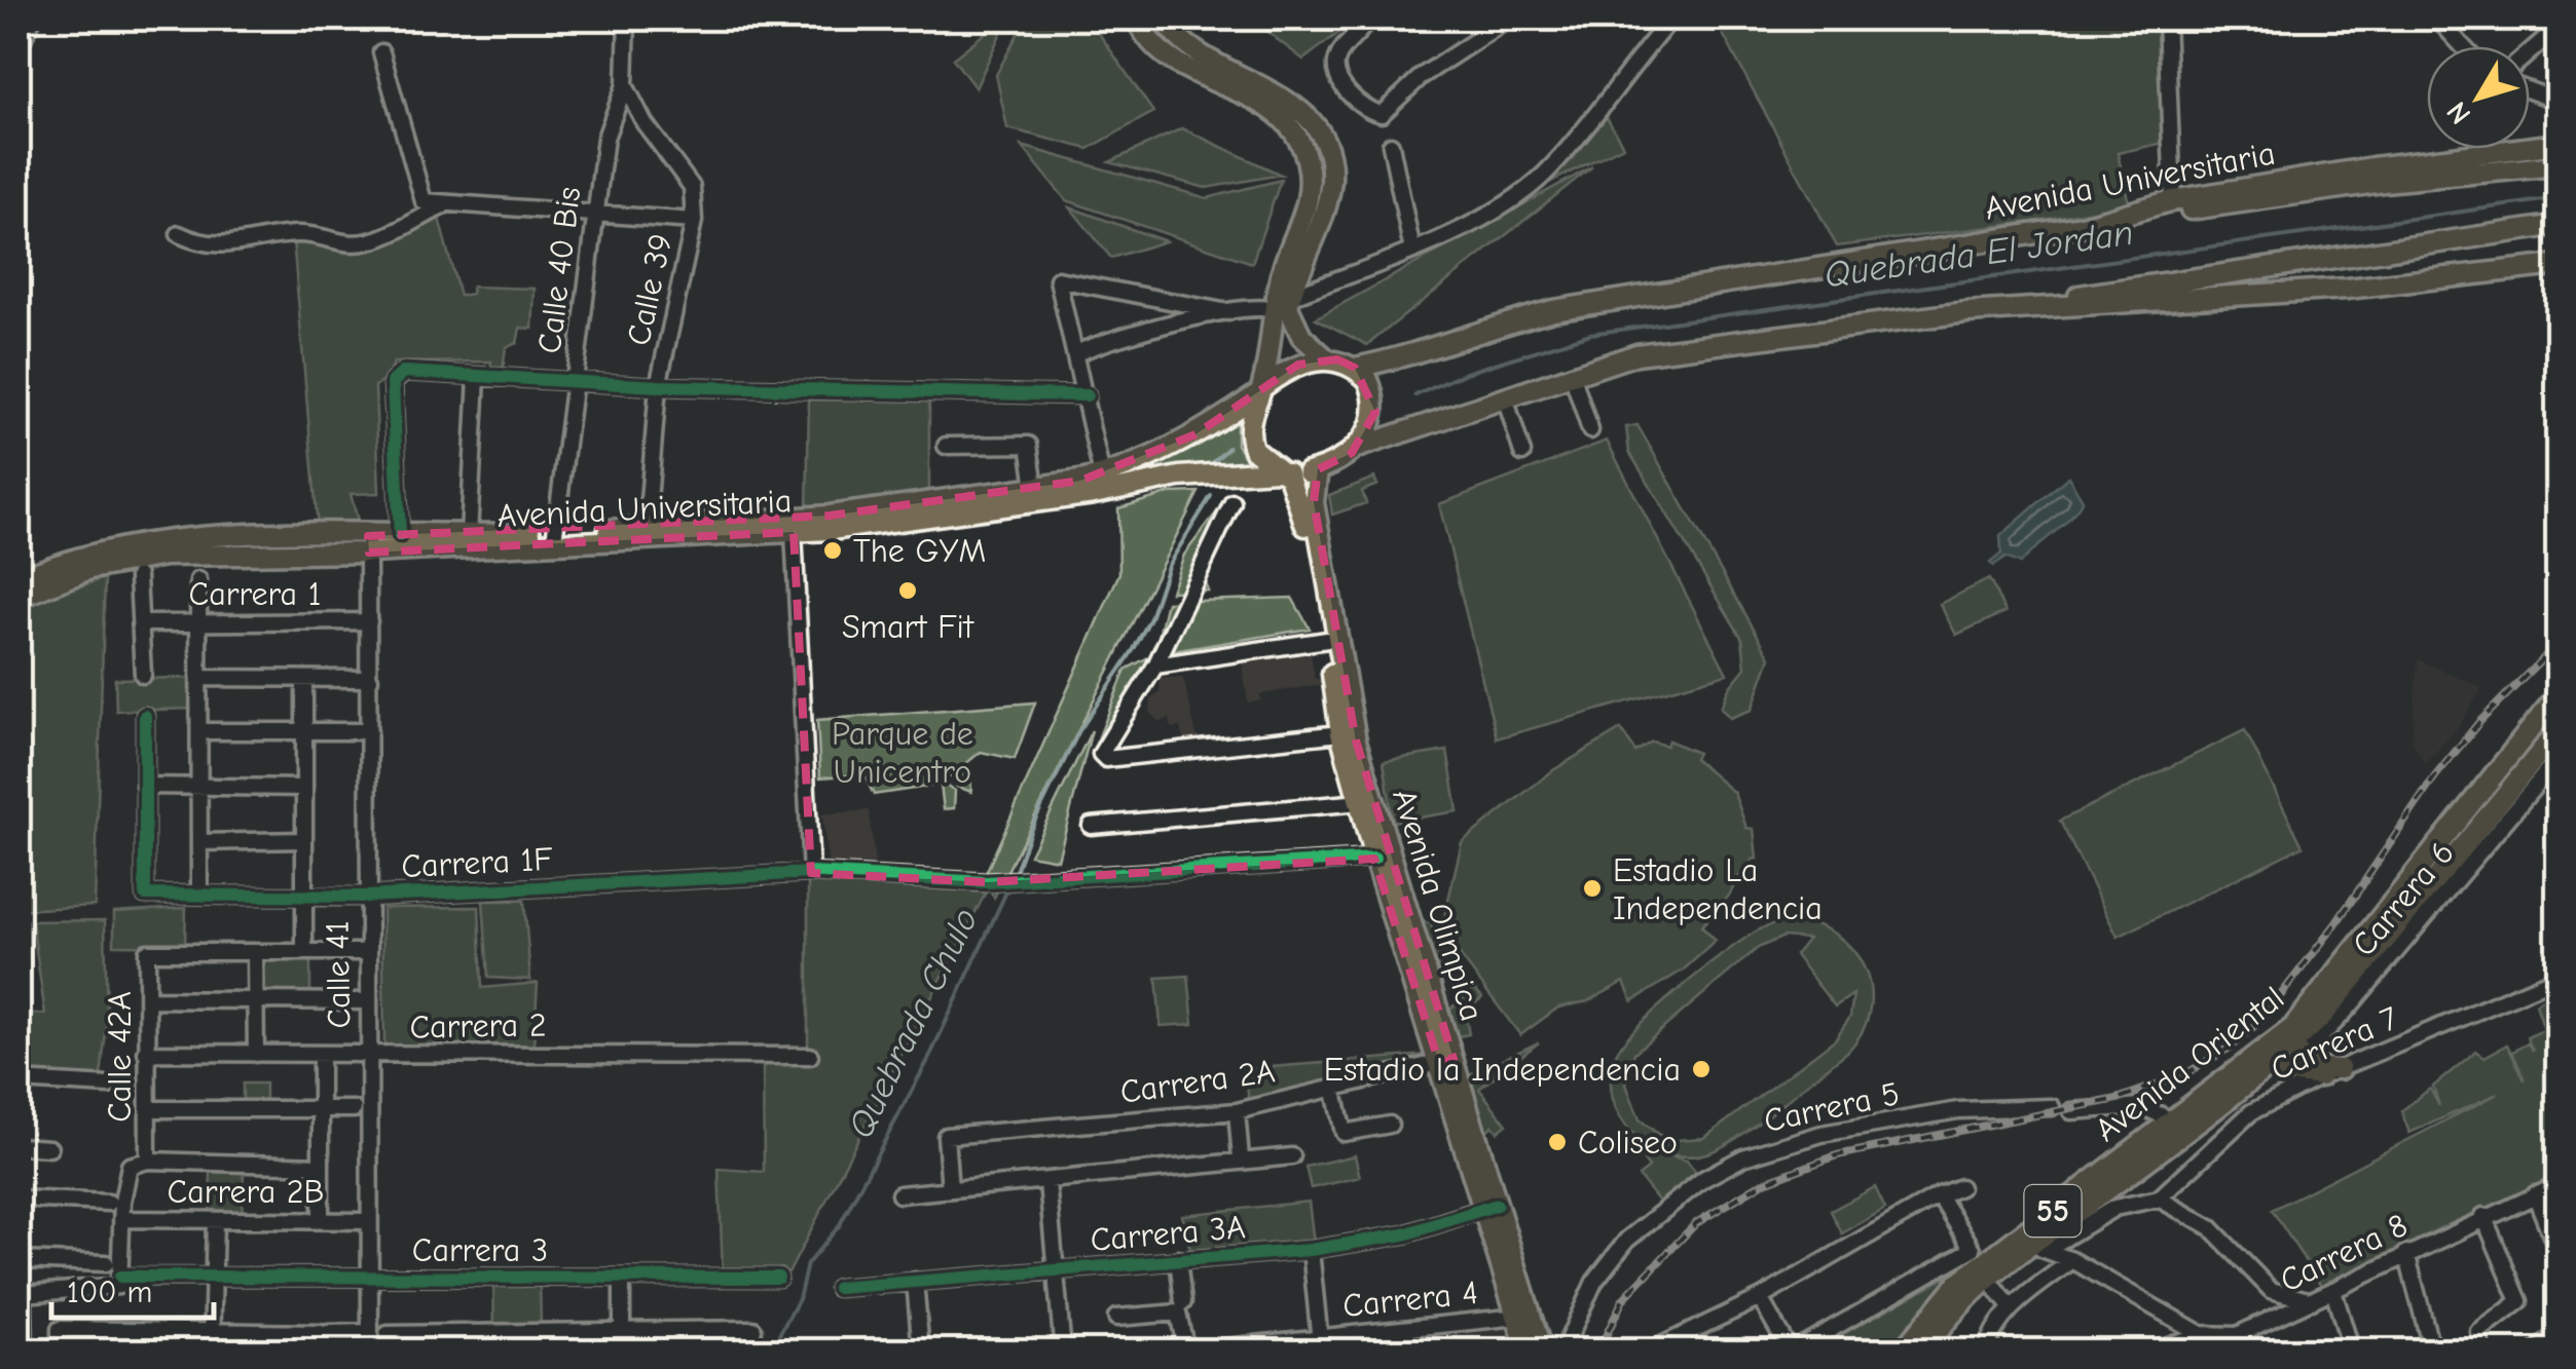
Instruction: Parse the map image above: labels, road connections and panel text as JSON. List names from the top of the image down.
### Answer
{
  "streets": {
    "main road": [
      "Avenida Universitaria",
      "Avenida Olimpica",
      "Avenida Oriental",
      "55"
    ],
    "street": [
      "Calle 40 Bis",
      "Calle 39",
      "Carrera 1",
      "Carrera 1F",
      "Carrera 6",
      "Calle 41",
      "Carrera 2",
      "Carrera 7",
      "Calle 42A",
      "Carrera 2A",
      "Carrera 5",
      "Carrera 2B",
      "Carrera 3A",
      "Carrera 3",
      "Carrera 8",
      "Carrera 4"
    ]
  },
  "crossings": [
    ["Avenida Universitaria", "Calle 40 Bis"],
    ["Avenida Universitaria", "Calle 39"],
    ["Avenida Universitaria", "Avenida Olimpica"],
    ["Avenida Universitaria", "Calle 41"],
    ["Calle 40 Bis", "Calle 39"],
    ["Carrera 1", "Calle 41"],
    ["Carrera 1F", "Avenida Olimpica"],
    ["Carrera 1F", "Calle 41"],
    ["Carrera 6", "Avenida Oriental"],
    ["Avenida Olimpica", "Carrera 2A"],
    ["Avenida Olimpica", "Carrera 3A"],
    ["Avenida Olimpica", "Carrera 4"],
    ["Calle 41", "Carrera 2"],
    ["Calle 41", "Carrera 2B"],
    ["Calle 41", "Carrera 3"],
    ["Carrera 2", "Calle 42A"]
  ],
  "water": ["Quebrada El Jordan", "Quebrada Chulo"],
  "parks": ["Parque de Unicentro"],
  "places": [
    "The GYM",
    "Smart Fit",
    "Estadio La Independencia",
    "Estadio la Independencia",
    "Coliseo"
  ],
  "scale_bar": "100 m",
  "north": "bottom left"
}
